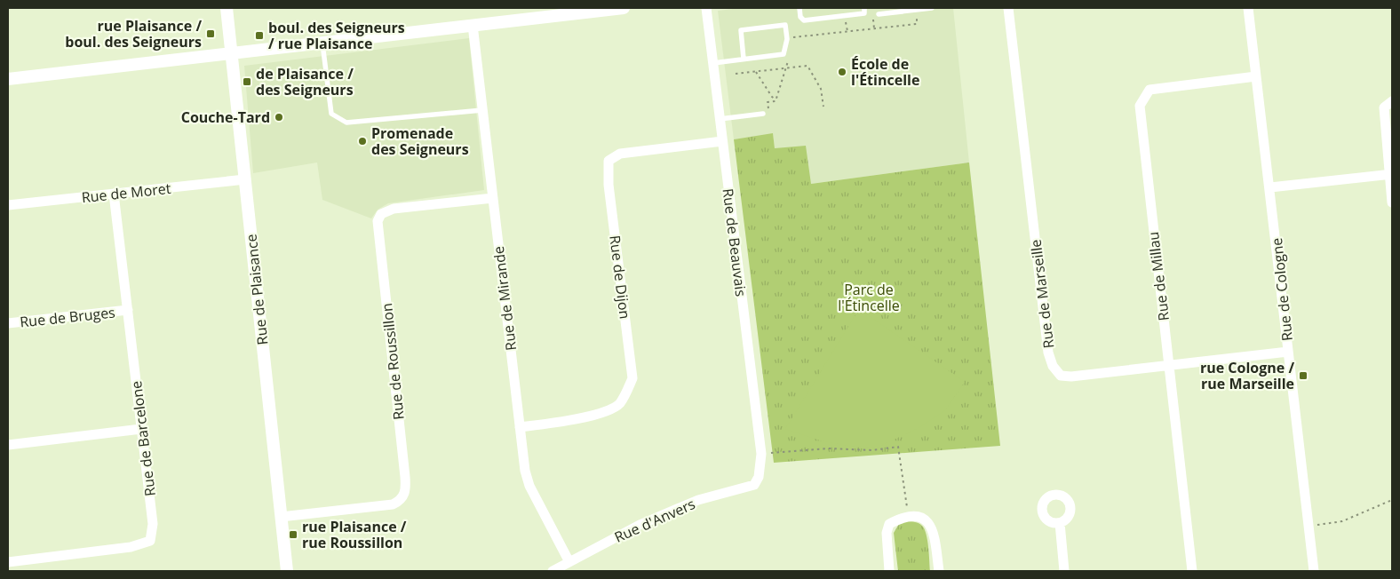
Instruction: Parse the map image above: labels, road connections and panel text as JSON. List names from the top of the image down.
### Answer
{
  "streets": {
    "street": [
      "Rue de Moret",
      "Rue de Beauvais",
      "Rue de Millau",
      "Rue de Dijon",
      "Rue de Plaisance",
      "Rue de Cologne",
      "Rue de Marseille",
      "Rue de Mirande",
      "Rue de Bruges",
      "Rue de Roussillon",
      "Rue de Barcelone",
      "Rue d'Anvers"
    ]
  },
  "crossings": [
    ["Rue de Moret", "Rue de Plaisance"],
    ["Rue de Moret", "Rue de Barcelone"],
    ["Rue de Beauvais", "Rue de Dijon"],
    ["Rue de Beauvais", "Rue d'Anvers"],
    ["Rue de Millau", "Rue de Cologne"],
    ["Rue de Millau", "Rue de Marseille"],
    ["Rue de Dijon", "Rue de Mirande"],
    ["Rue de Plaisance", "Rue de Roussillon"],
    ["Rue de Cologne", "Rue de Marseille"],
    ["Rue de Mirande", "Rue de Roussillon"],
    ["Rue de Mirande", "Rue d'Anvers"],
    ["Rue de Bruges", "Rue de Barcelone"]
  ],
  "parks": ["Parc de l'Étincelle"],
  "places": {
    "transit": [
      "rue Plaisance / boul. des Seigneurs",
      "boul. des Seigneurs / rue Plaisance",
      "de Plaisance / des Seigneurs",
      "rue Cologne / rue Marseille",
      "rue Plaisance / rue Roussillon"
    ],
    "other": ["École de l'Étincelle", "Couche-Tard", "Promenade des Seigneurs"]
  }
}
